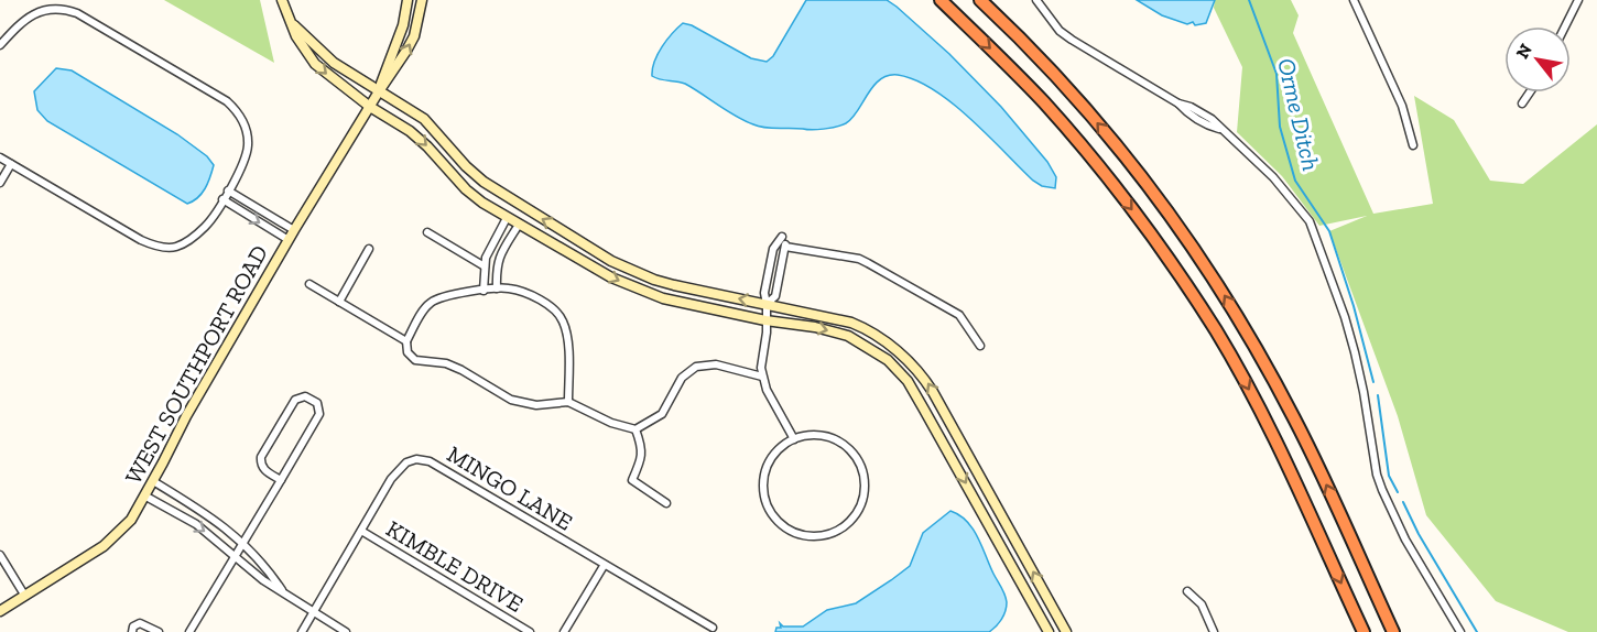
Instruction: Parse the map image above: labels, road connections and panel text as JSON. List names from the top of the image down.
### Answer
{
  "streets": {
    "street": ["WEST SOUTHPORT ROAD", "MINGO LANE", "KIMBLE DRIVE"]
  },
  "crossings": [
    ["MINGO LANE", "KIMBLE DRIVE"]
  ],
  "water": ["Orme Ditch"],
  "north": "top left"
}
